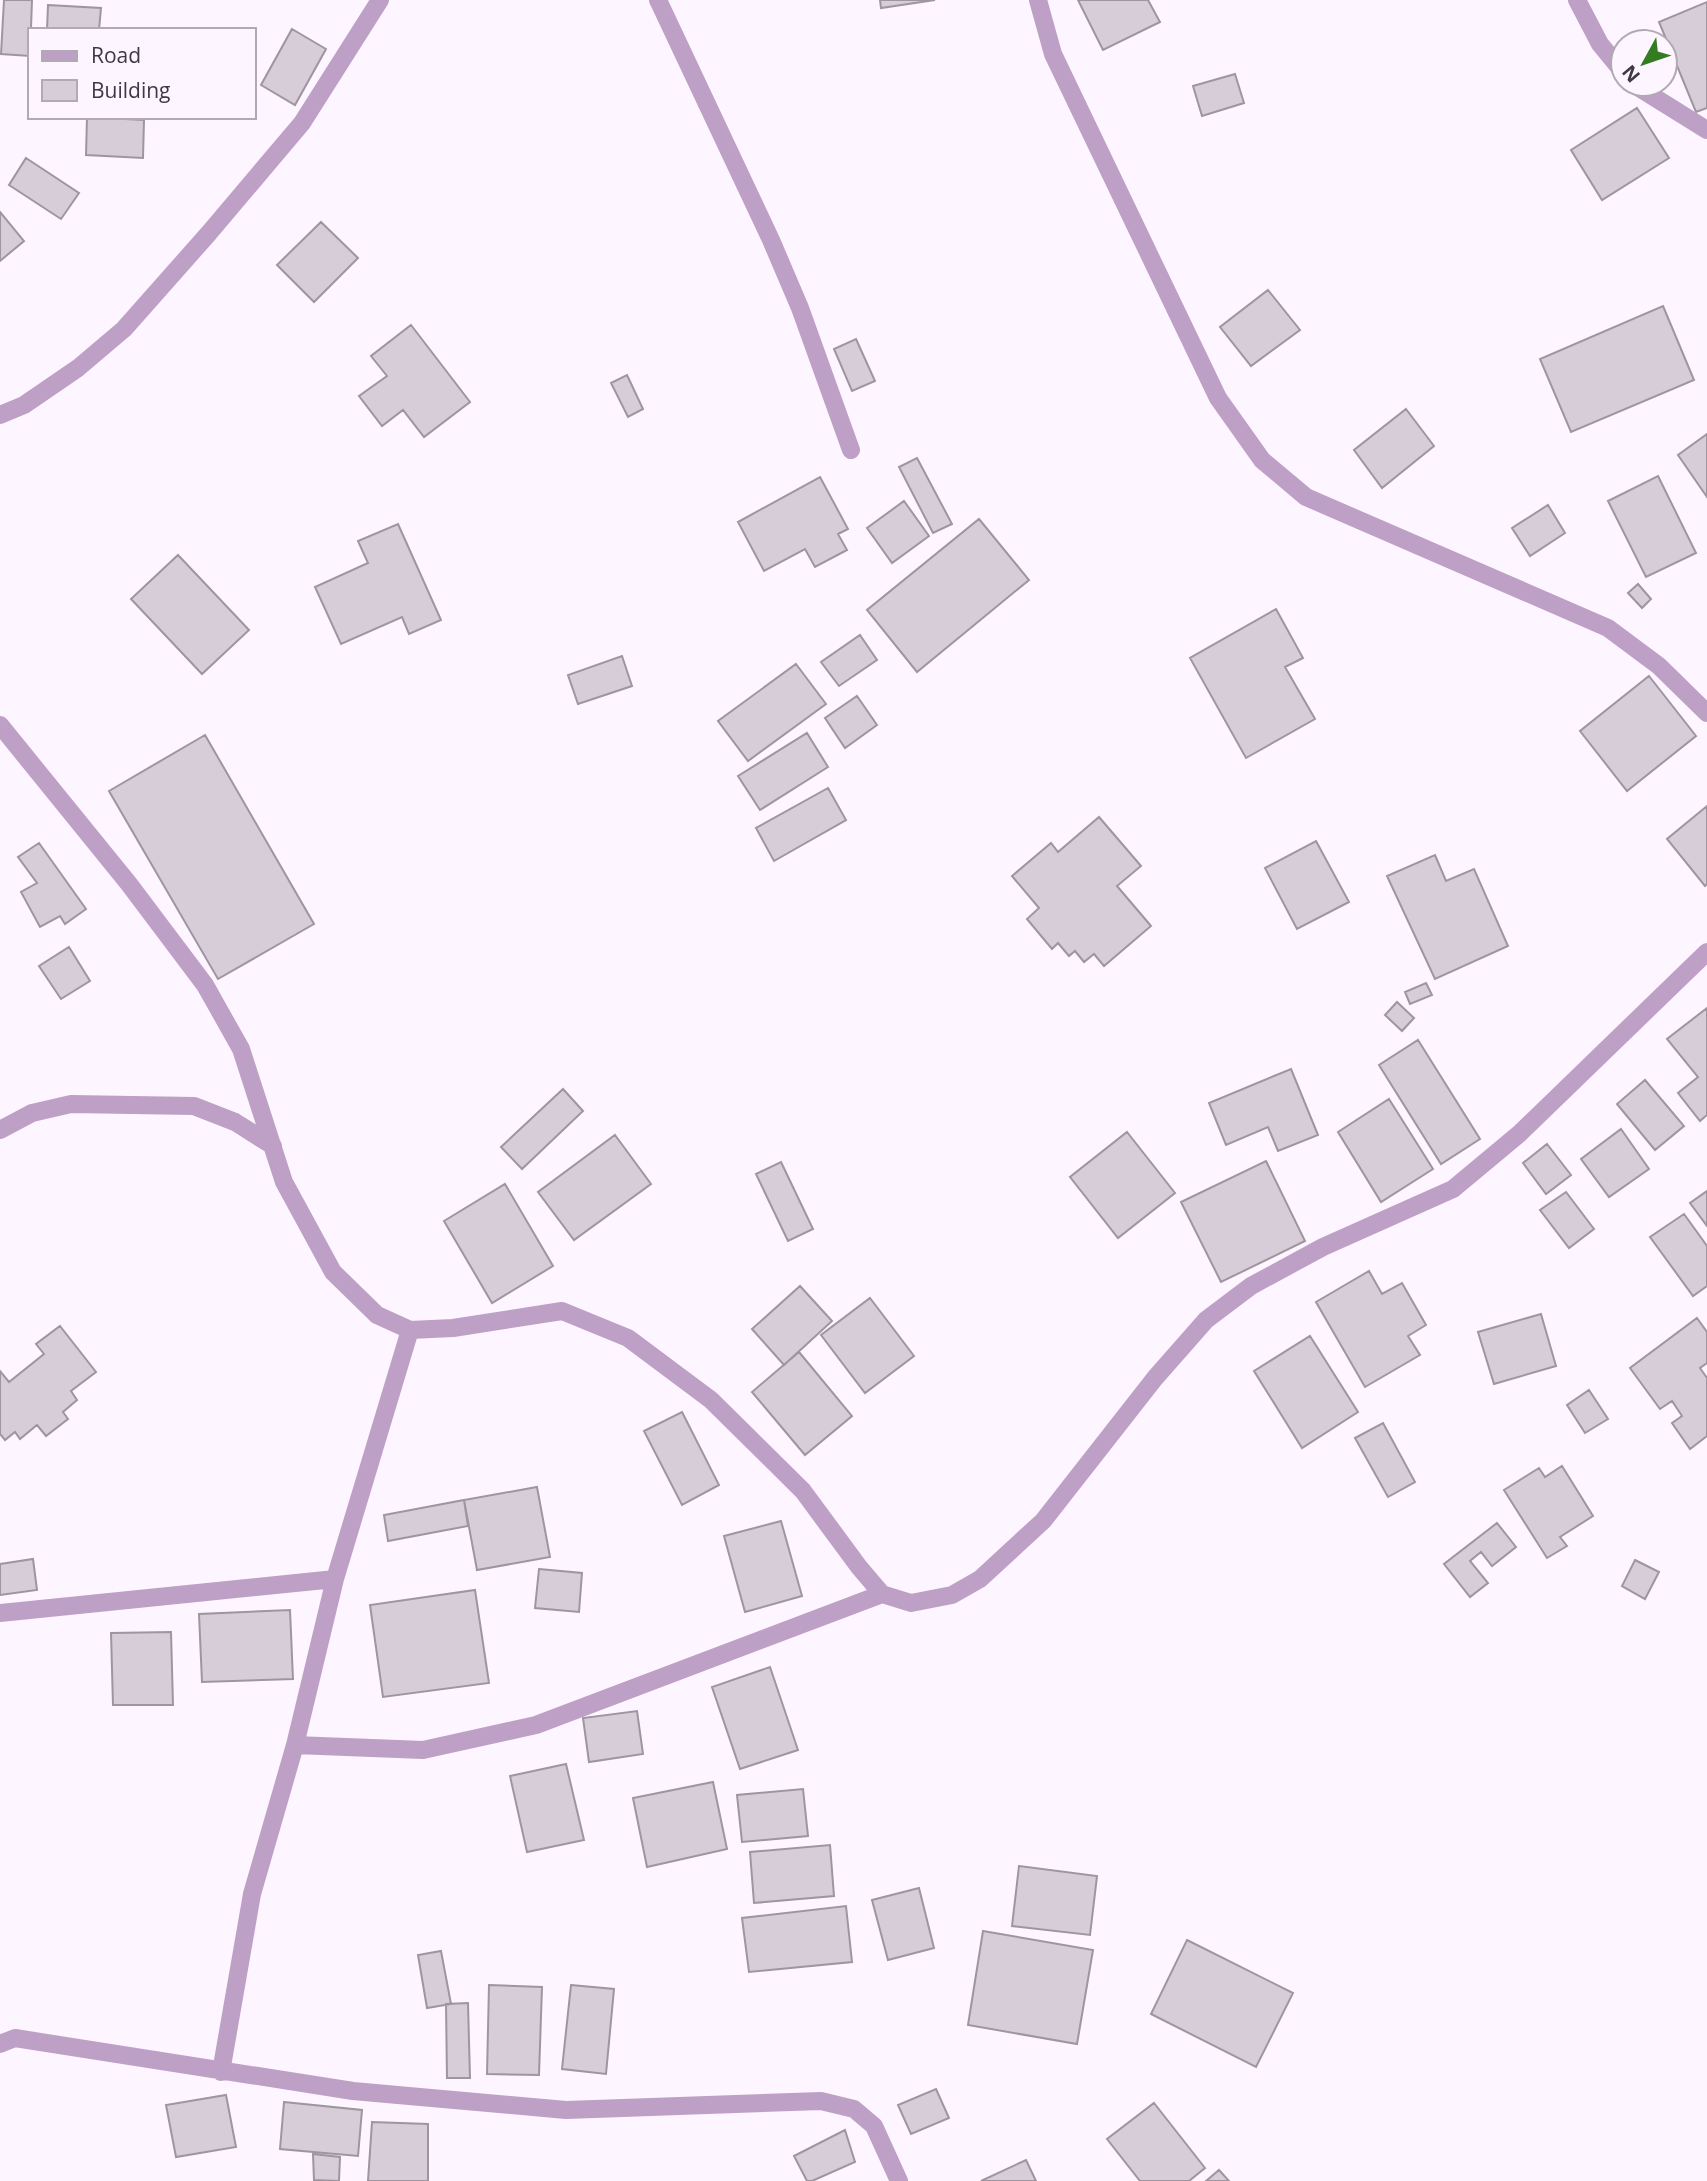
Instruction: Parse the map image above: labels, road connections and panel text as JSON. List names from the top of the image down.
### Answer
{
  "legend": ["Road", "Building"],
  "north": "bottom left"
}
